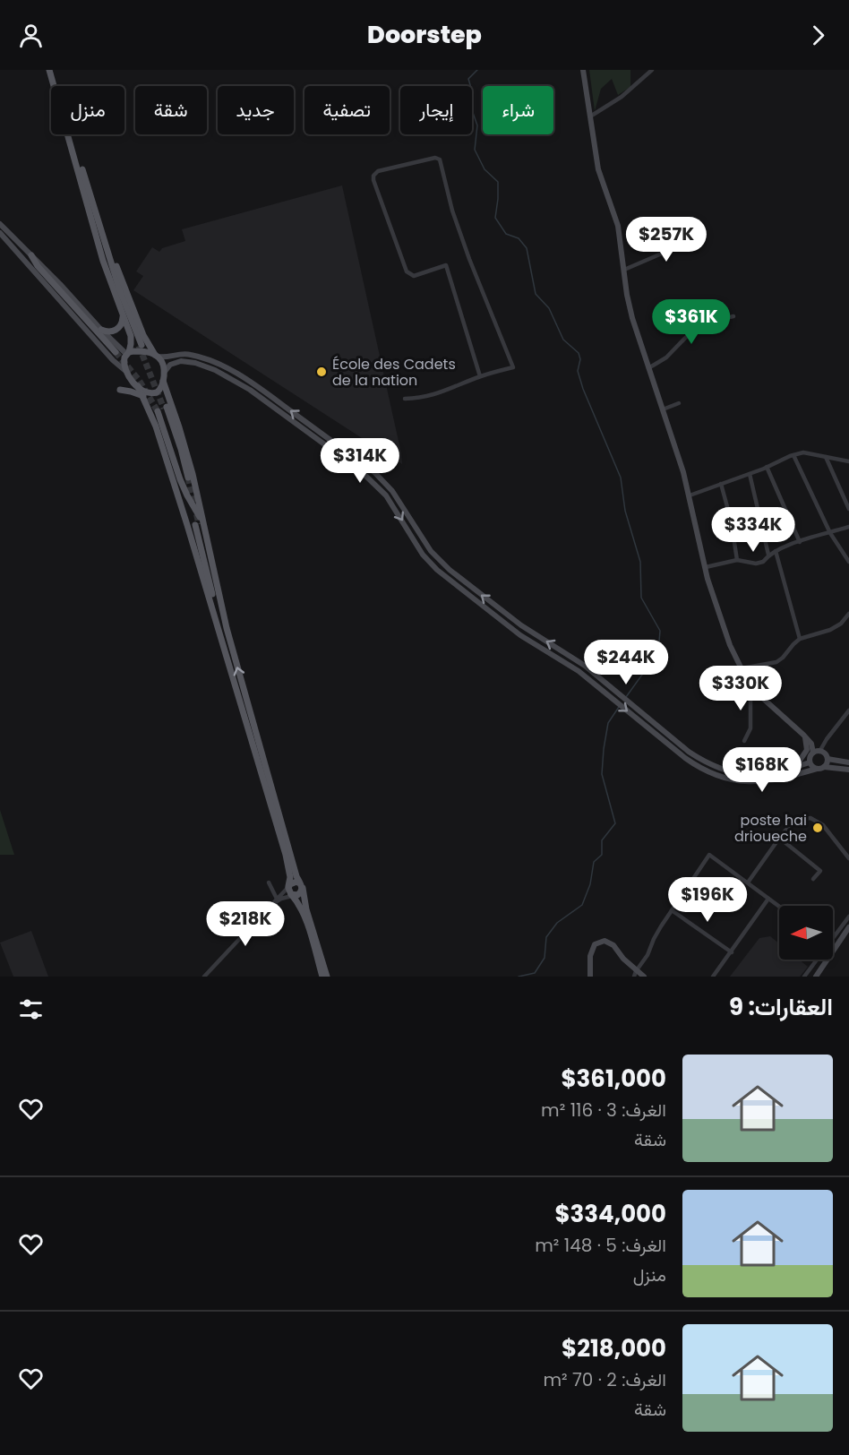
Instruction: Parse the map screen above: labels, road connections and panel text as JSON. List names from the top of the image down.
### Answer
{
  "places": ["École des Cadets de la nation", "poste hai drioueche"],
  "north": "left",
  "page": {
    "header": "Doorstep",
    "chip": [
      "شراء",
      "إيجار",
      "تصفية",
      "جديد",
      "شقة",
      "منزل"
    ],
    "price": [
      "$257K",
      "$361K",
      "$314K",
      "$334K",
      "$244K",
      "$330K",
      "$168K",
      "$196K",
      "$218K"
    ],
    "heading": "العقارات: 9",
    "list": [
      {
        "name": "$361,000",
        "note": "الغرف: 3 · 116 m² · شقة"
      },
      {
        "name": "$334,000",
        "note": "الغرف: 5 · 148 m² · منزل"
      },
      {
        "name": "$218,000",
        "note": "الغرف: 2 · 70 m² · شقة"
      }
    ]
  }
}
